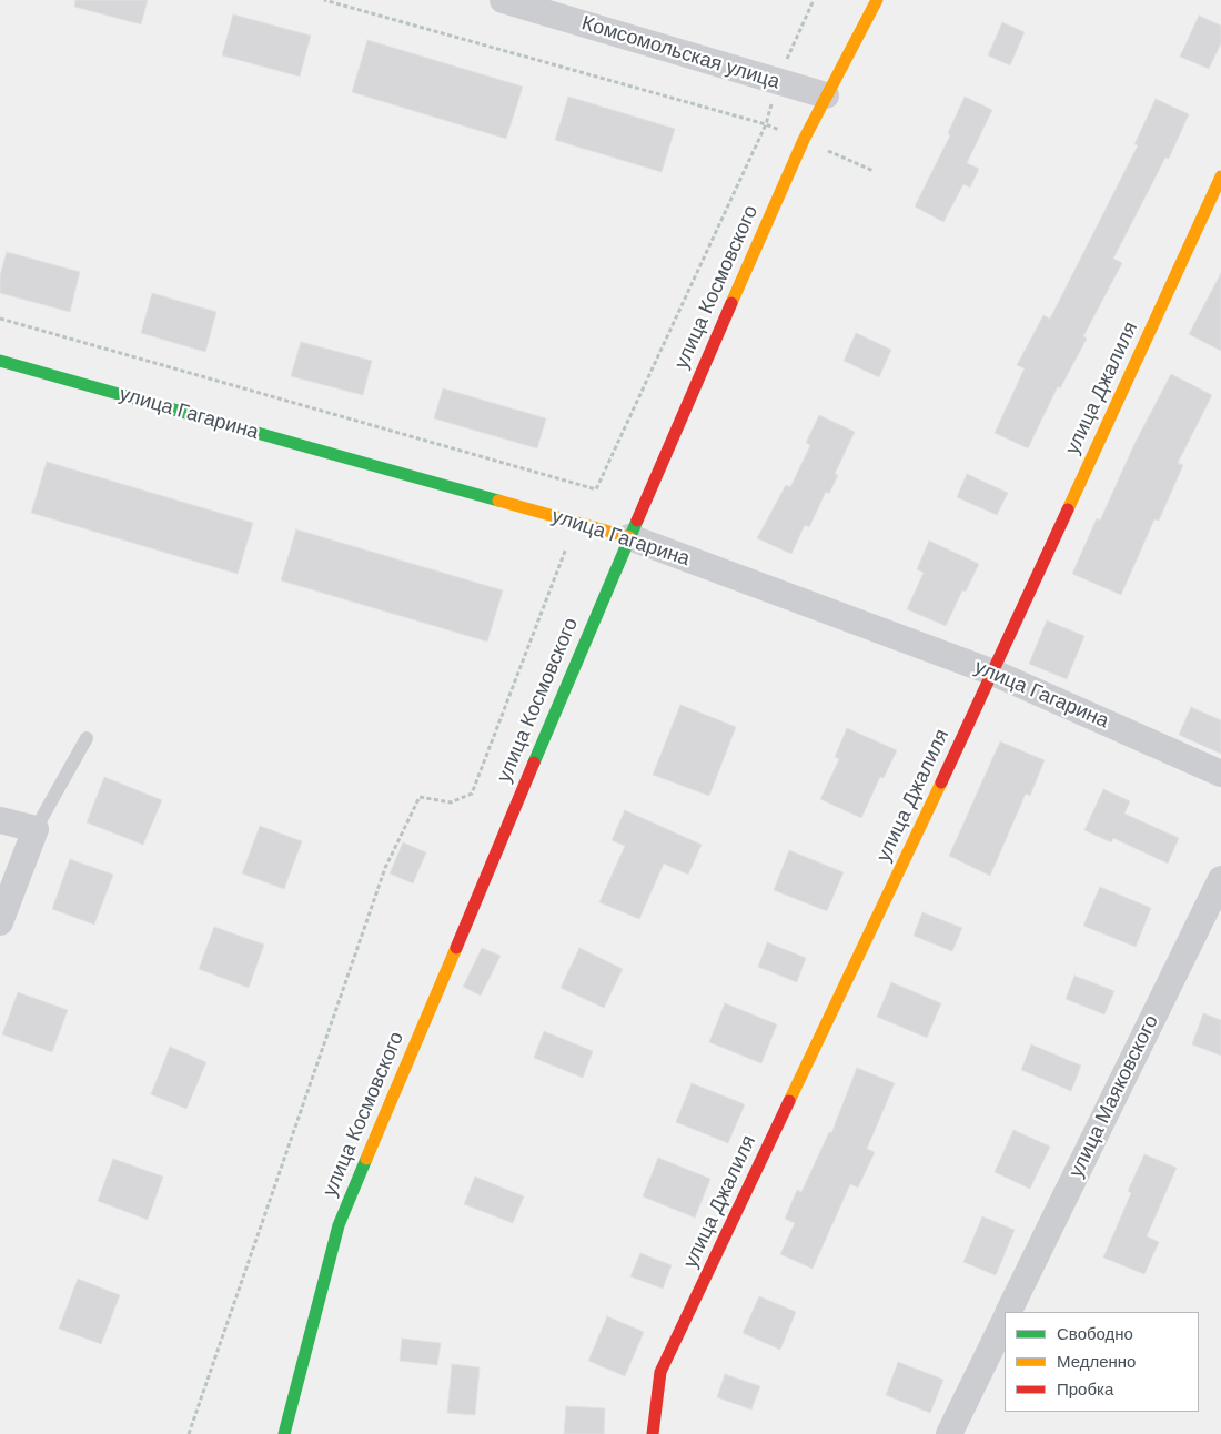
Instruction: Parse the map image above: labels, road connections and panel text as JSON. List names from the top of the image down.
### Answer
{
  "streets": {
    "street": [
      "Комсомольская улица",
      "улица Космовского",
      "улица Джалиля",
      "улица Гагарина",
      "улица Маяковского"
    ]
  },
  "crossings": [
    ["Комсомольская улица", "улица Космовского"],
    ["улица Космовского", "улица Гагарина"],
    ["улица Джалиля", "улица Гагарина"]
  ],
  "legend": ["Свободно", "Медленно", "Пробка"]
}
